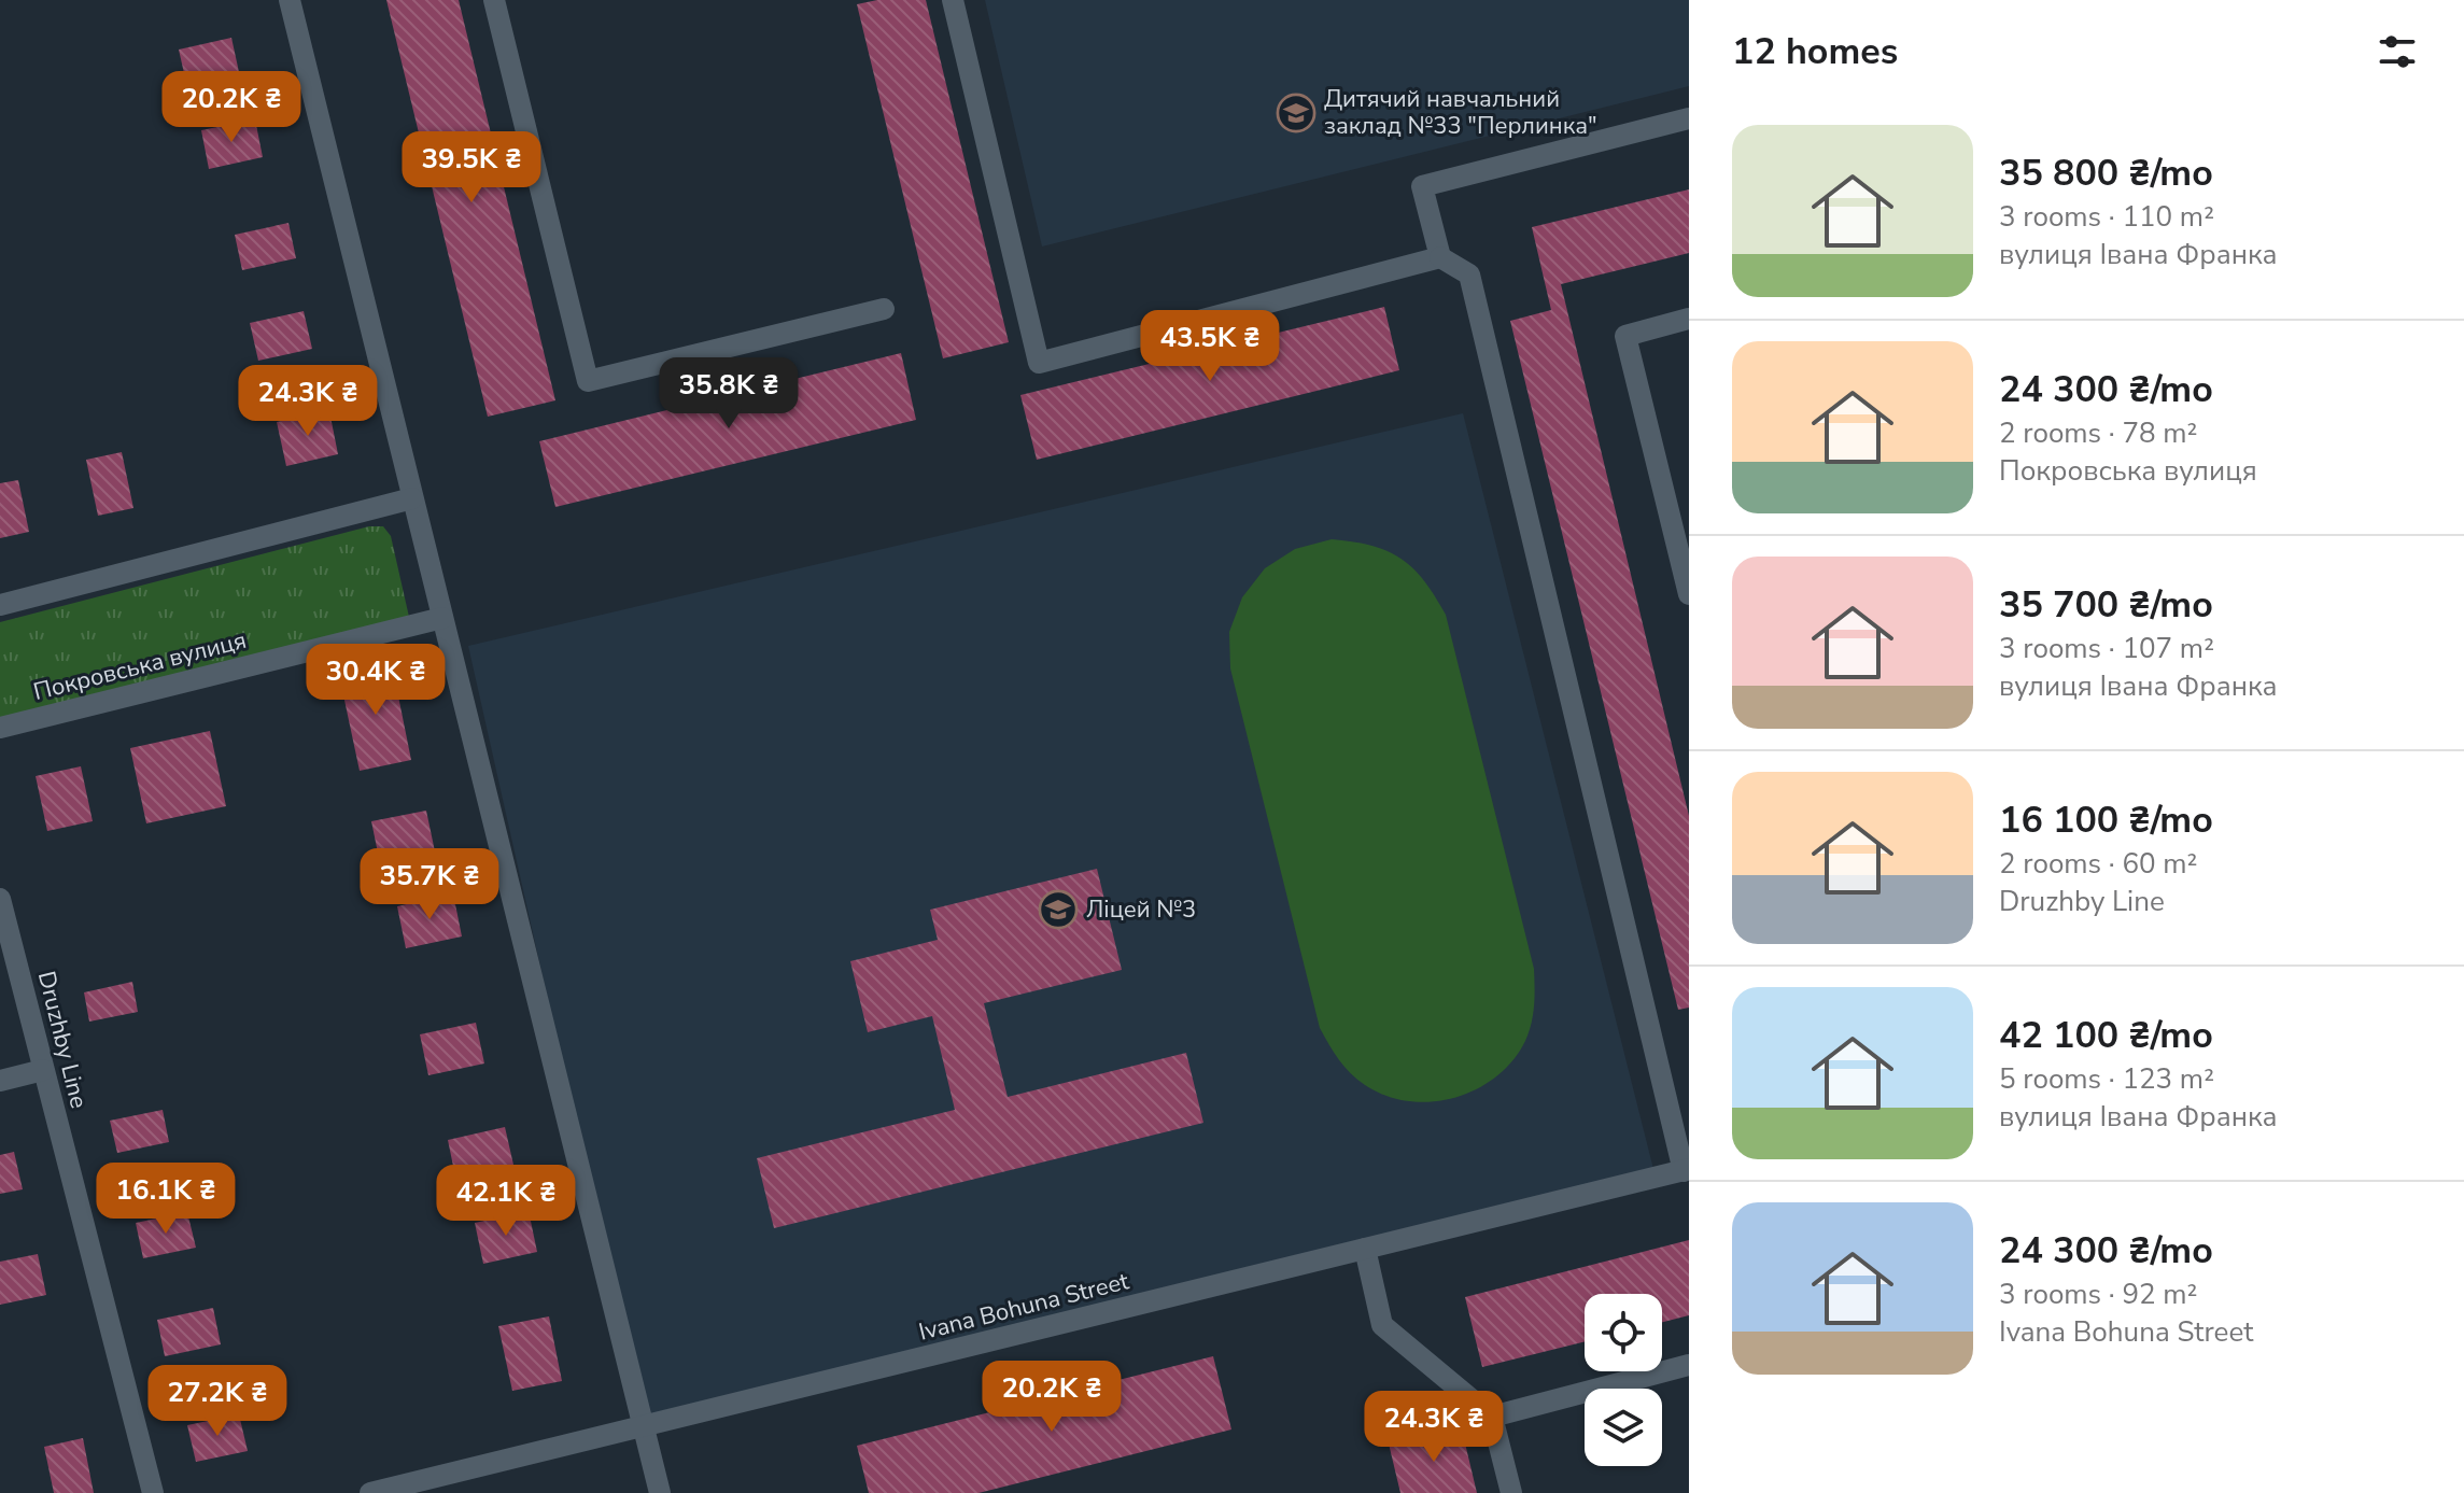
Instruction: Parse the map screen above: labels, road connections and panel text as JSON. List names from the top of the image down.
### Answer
{
  "streets": {
    "street": ["Покровська вулиця", "Druzhby Line", "Ivana Bohuna Street"]
  },
  "places": {
    "school or university": ["Дитячий навчальний заклад №33 \"Перлинка\"", "Ліцей №3"]
  },
  "page": {
    "heading": "12 homes",
    "price": [
      "20.2K ₴",
      "39.5K ₴",
      "43.5K ₴",
      "35.8K ₴",
      "24.3K ₴",
      "30.4K ₴",
      "35.7K ₴",
      "16.1K ₴",
      "42.1K ₴",
      "20.2K ₴",
      "27.2K ₴",
      "24.3K ₴"
    ],
    "list": [
      {
        "name": "35 800 ₴/mo",
        "note": "3 rooms · 110 m² · вулиця Івана Франка"
      },
      {
        "name": "24 300 ₴/mo",
        "note": "2 rooms · 78 m² · Покровська вулиця"
      },
      {
        "name": "35 700 ₴/mo",
        "note": "3 rooms · 107 m² · вулиця Івана Франка"
      },
      {
        "name": "16 100 ₴/mo",
        "note": "2 rooms · 60 m² · Druzhby Line"
      },
      {
        "name": "42 100 ₴/mo",
        "note": "5 rooms · 123 m² · вулиця Івана Франка"
      },
      {
        "name": "24 300 ₴/mo",
        "note": "3 rooms · 92 m² · Ivana Bohuna Street"
      }
    ]
  }
}
